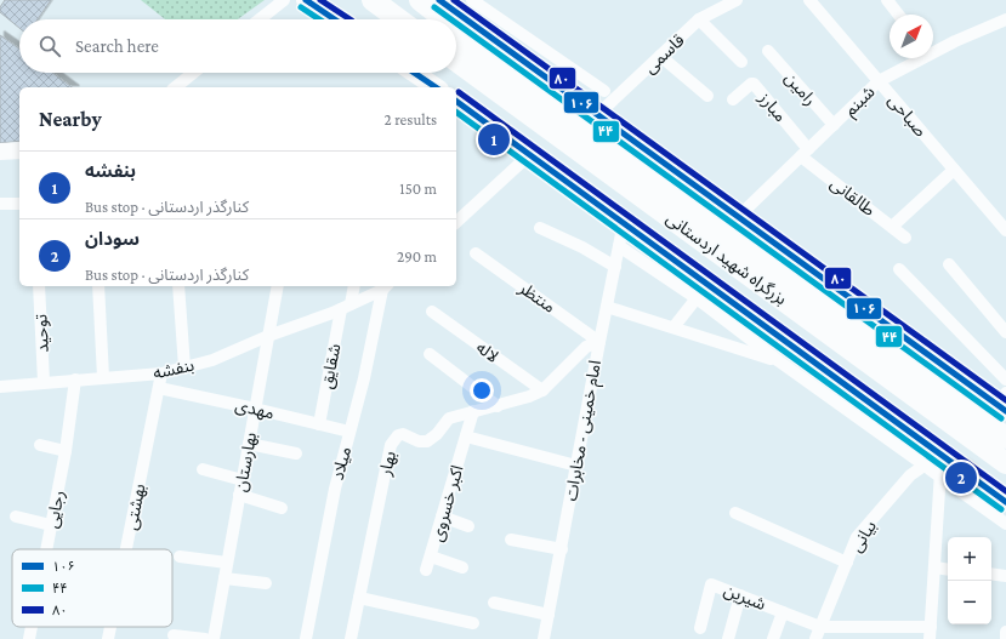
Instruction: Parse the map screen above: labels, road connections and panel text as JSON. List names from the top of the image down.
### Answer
{
  "streets": {
    "highway": ["بزرگراه شهید اردستانی"],
    "street": [
      "قاسمی",
      "رامین",
      "شبنم",
      "مبارز",
      "صباحی",
      "طالقانی",
      "منتظر",
      "توحید",
      "لاله",
      "شقایق",
      "بنفشه",
      "مهدی",
      "امام خمینی - مخابرات",
      "بهارستان",
      "میلاد",
      "بهار",
      "اکبر خسروی",
      "بهشتی",
      "رجایی",
      "بیانی",
      "شیرین"
    ]
  },
  "crossings": [
    ["رامین", "شبنم"],
    ["شبنم", "مبارز"],
    ["شبنم", "صباحی"],
    ["شبنم", "طالقانی"],
    ["مبارز", "طالقانی"],
    ["منتظر", "امام خمینی - مخابرات"],
    ["منتظر", "بهار"],
    ["توحید", "بنفشه"],
    ["لاله", "بهار"],
    ["شقایق", "بنفشه"],
    ["شقایق", "مهدی"],
    ["بنفشه", "بهارستان"],
    ["بنفشه", "میلاد"],
    ["بنفشه", "بهشتی"],
    ["بنفشه", "رجایی"],
    ["مهدی", "بهارستان"],
    ["مهدی", "میلاد"],
    ["مهدی", "بهشتی"],
    ["امام خمینی - مخابرات", "بهار"],
    ["بهار", "اکبر خسروی"],
    ["بیانی", "شیرین"]
  ],
  "lines": ["transit line ۱۰۶", "transit line ۸۰", "transit line ۴۴"],
  "legend": ["۱۰۶", "۴۴", "۸۰"],
  "north": "top right",
  "page": {
    "search": "Search here",
    "heading": ["Nearby", "2 results"],
    "pins": ["1", "2"],
    "list": [
      {
        "mark": "1",
        "name": "بنفشه",
        "note": "Bus stop · کنارگذر اردستانی",
        "value": "150 m"
      },
      {
        "mark": "2",
        "name": "سودان",
        "note": "Bus stop · کنارگذر اردستانی",
        "value": "290 m"
      }
    ],
    "map_buttons": ["+", "−"]
  }
}
